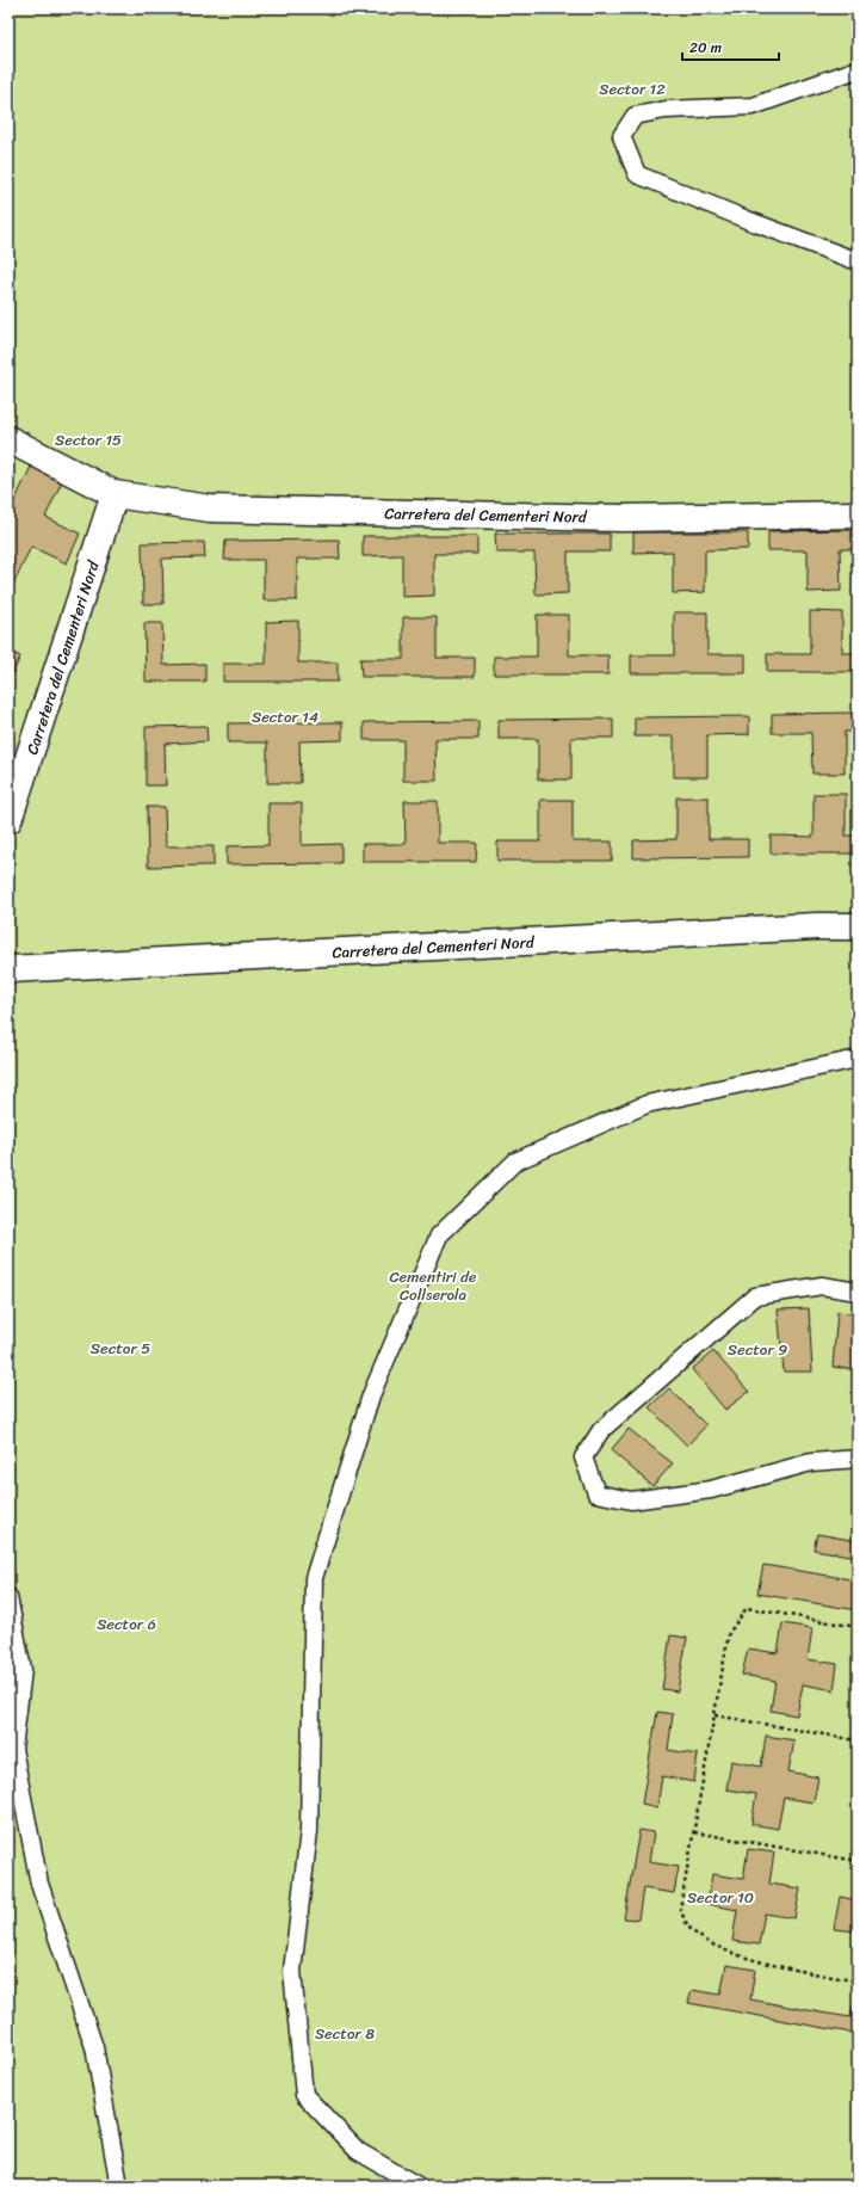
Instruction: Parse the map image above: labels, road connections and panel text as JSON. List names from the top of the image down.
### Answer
{
  "streets": {
    "street": ["Carretera del Cementeri Nord"]
  },
  "parks": [
    "Sector 12",
    "Sector 15",
    "Sector 14",
    "Cementiri de Collserola",
    "Sector 5",
    "Sector 9",
    "Sector 6",
    "Sector 10",
    "Sector 8"
  ],
  "scale_bar": "20 m"
}
